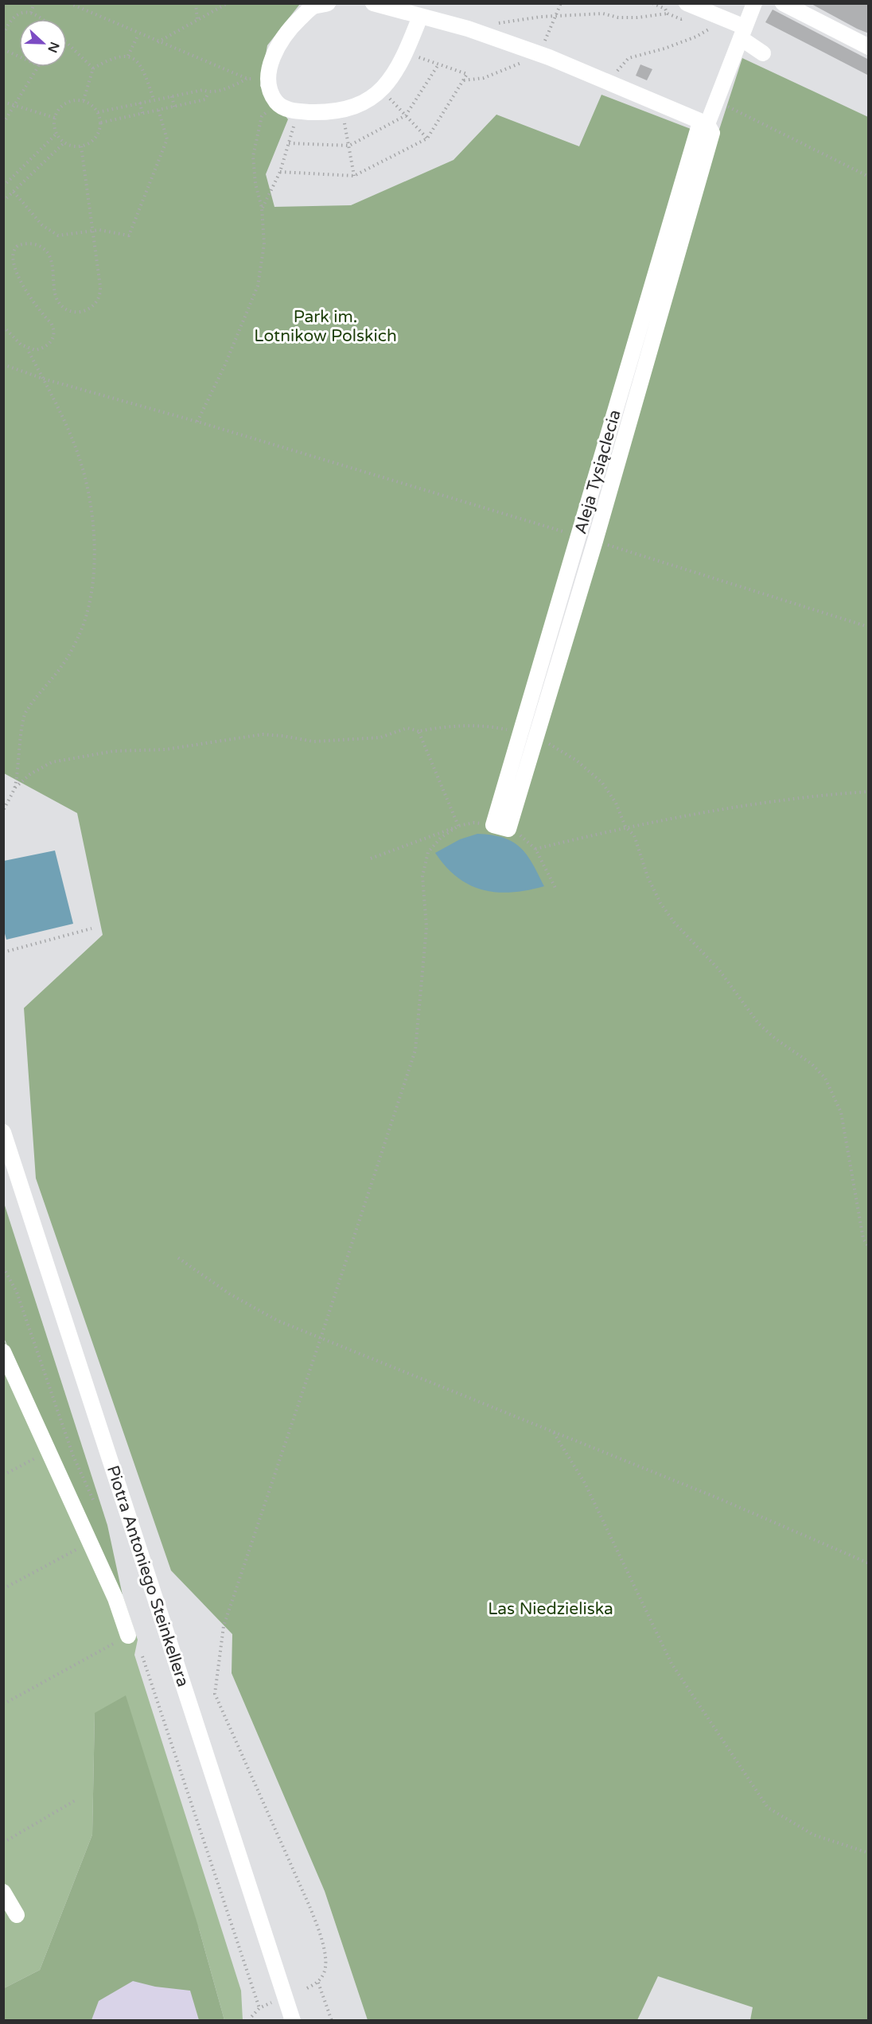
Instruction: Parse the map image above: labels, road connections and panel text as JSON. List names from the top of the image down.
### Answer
{
  "streets": {
    "street": ["Aleja Tysiąclecia", "Piotra Antoniego Steinkellera"]
  },
  "parks": ["Park im. Lotnikow Polskich", "Las Niedzieliska"],
  "north": "right"
}
